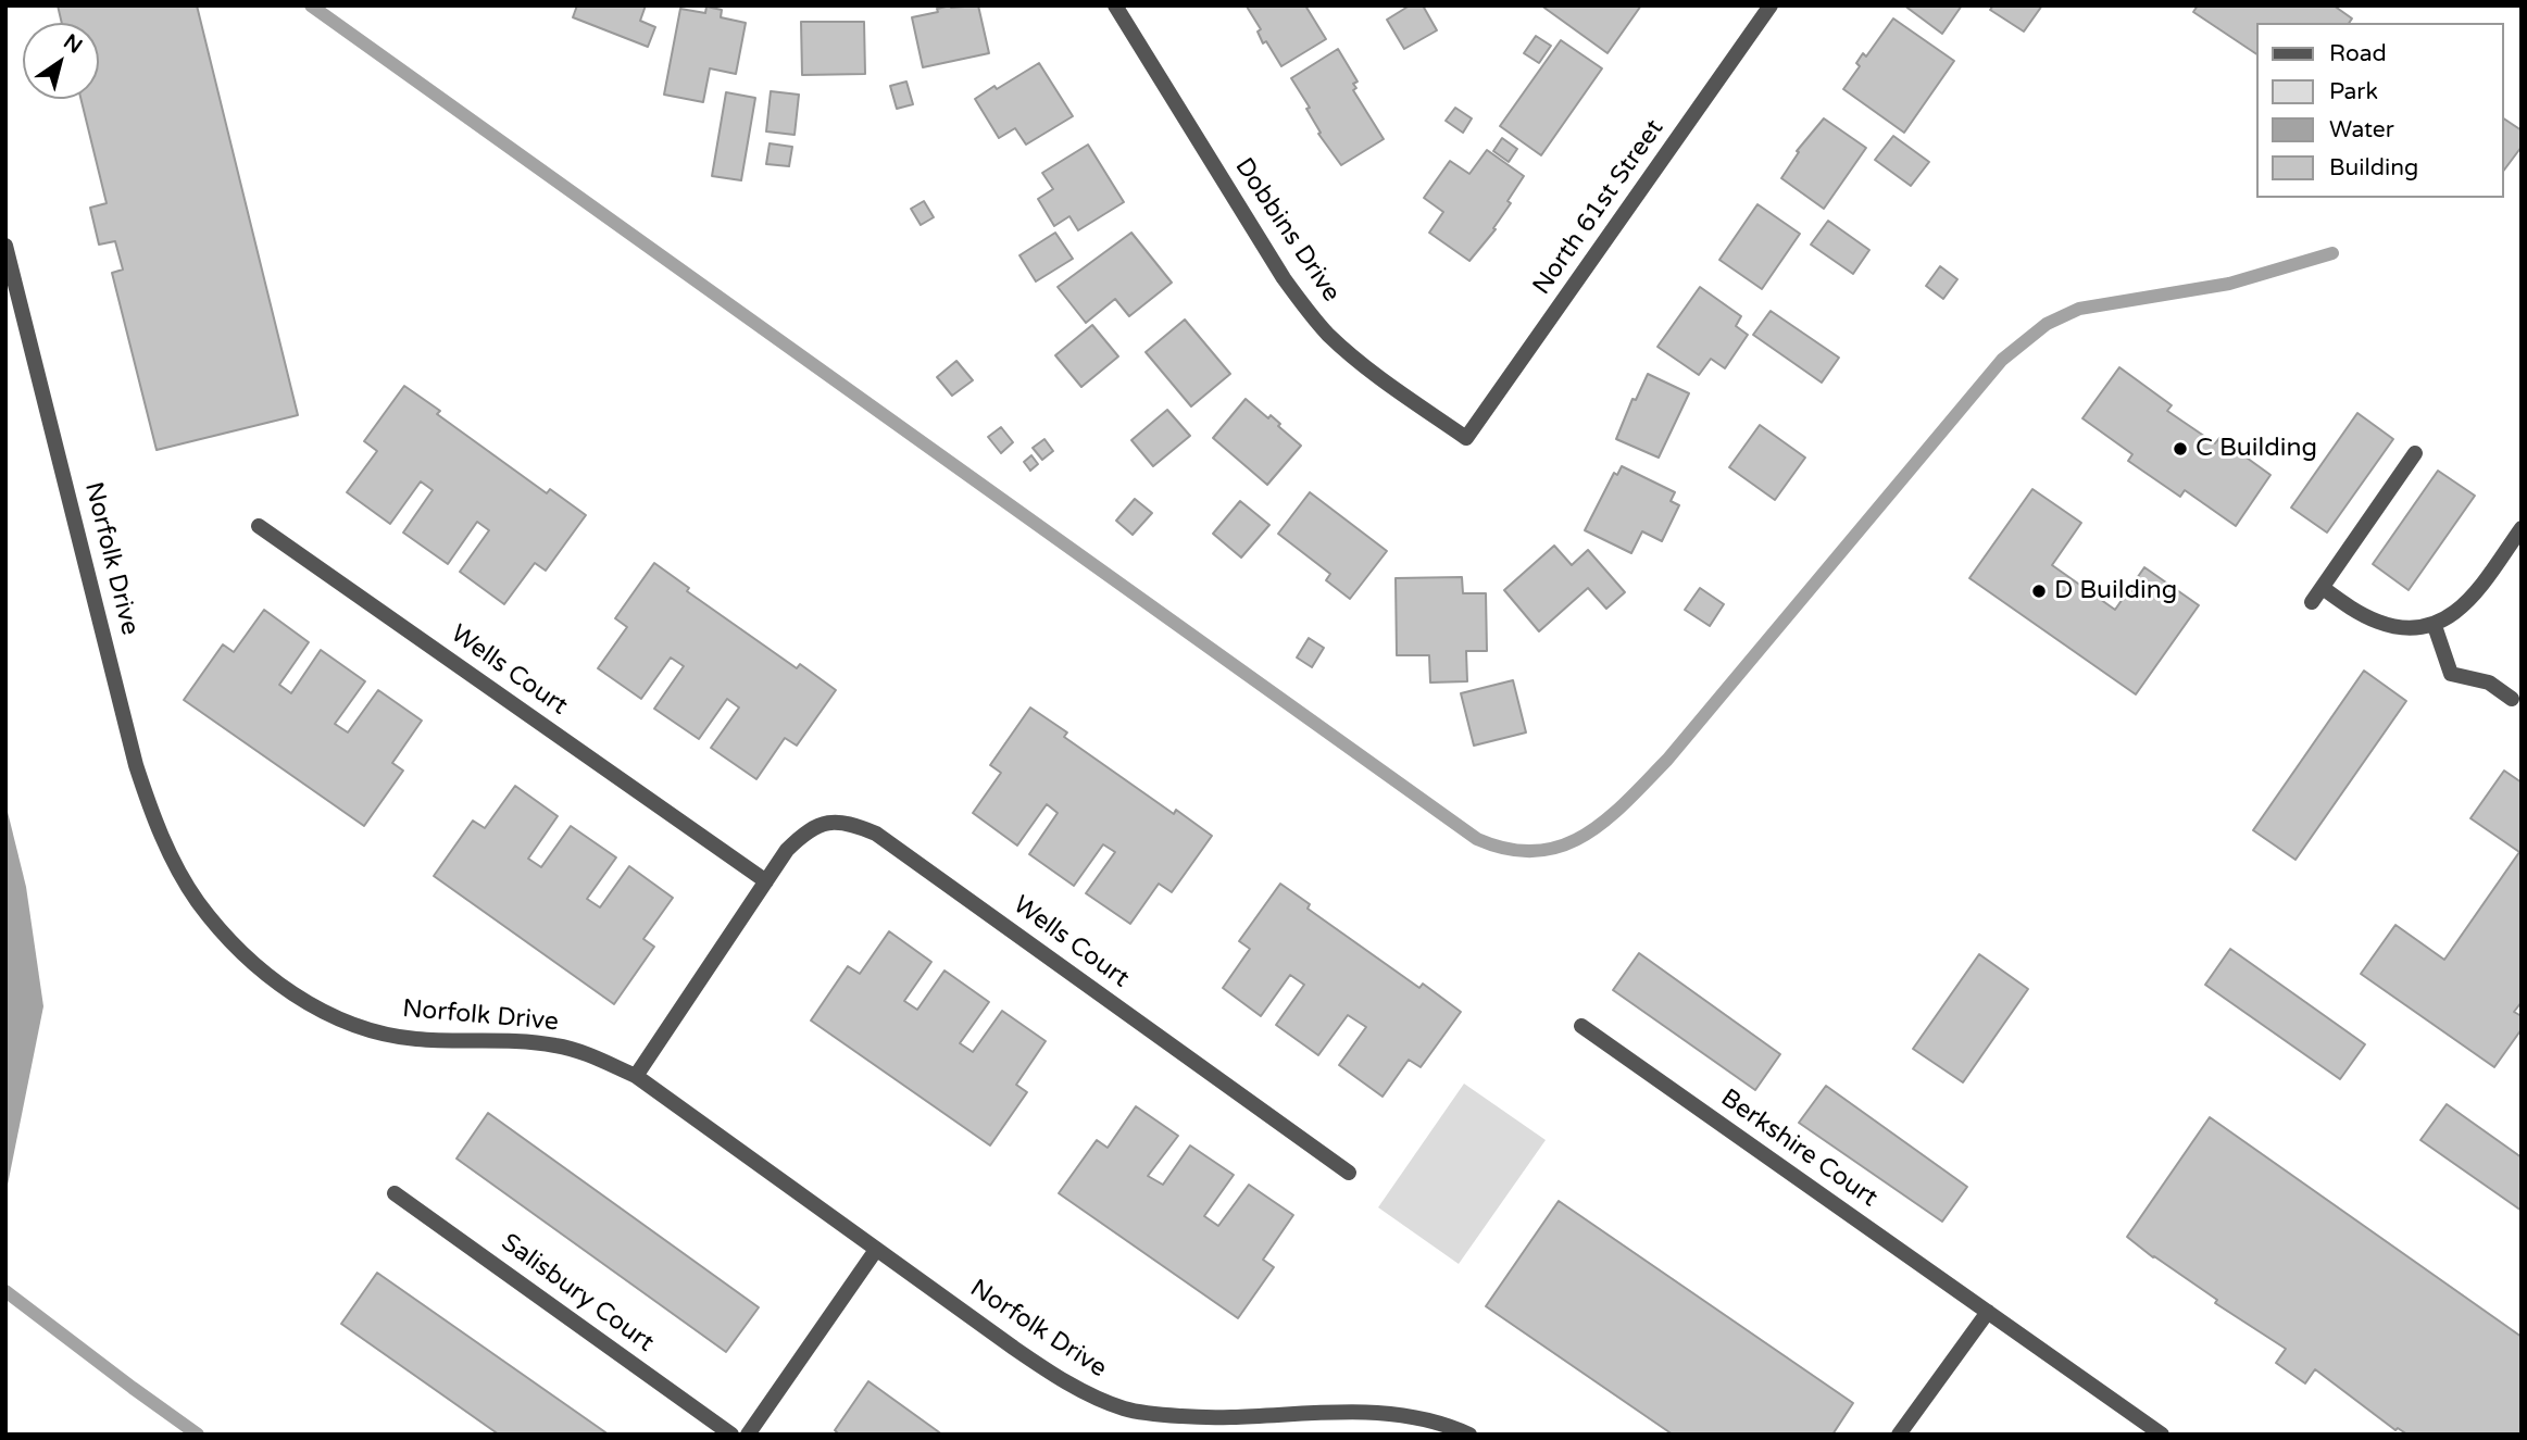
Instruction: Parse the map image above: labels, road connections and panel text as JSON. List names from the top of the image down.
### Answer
{
  "streets": {
    "street": [
      "North 61st Street",
      "Dobbins Drive",
      "Norfolk Drive",
      "Wells Court",
      "Berkshire Court",
      "Salisbury Court"
    ]
  },
  "crossings": [
    ["North 61st Street", "Dobbins Drive"],
    ["Norfolk Drive", "Wells Court"]
  ],
  "places": ["C Building", "D Building"],
  "legend": [
    "Road",
    "Park",
    "Water",
    "Building"
  ],
  "north": "top right"
}
